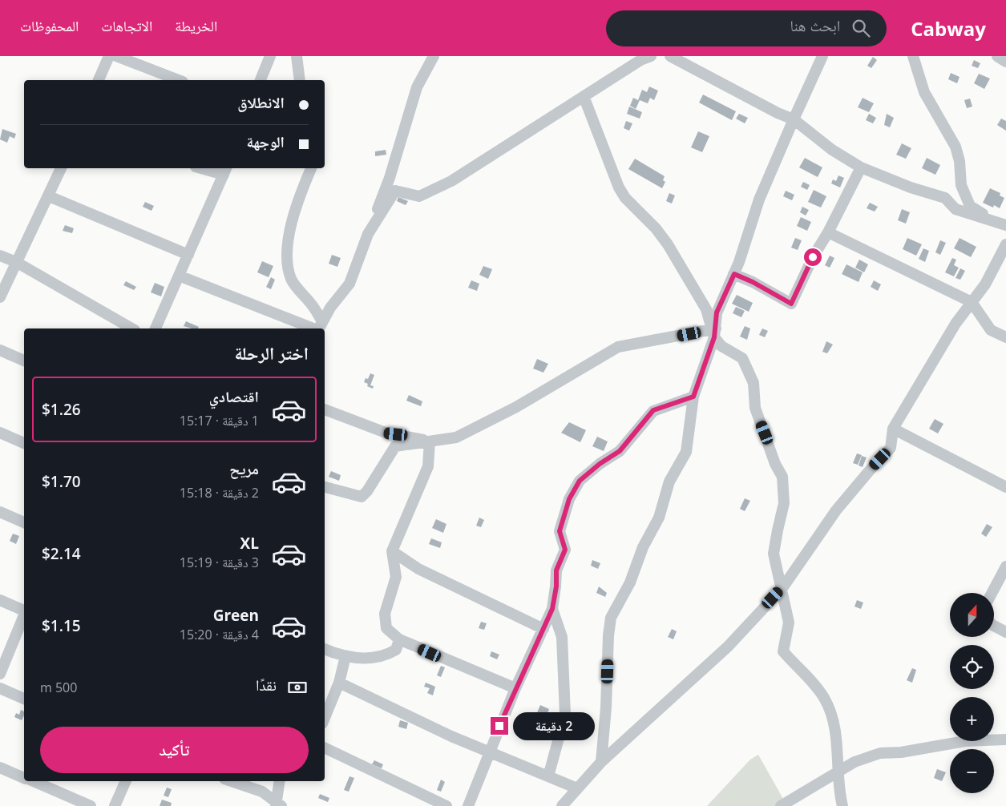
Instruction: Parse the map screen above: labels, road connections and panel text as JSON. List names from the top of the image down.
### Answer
{
  "north": "top",
  "page": {
    "header": "Cabway",
    "search": "ابحث هنا",
    "nav": ["الخريطة", "الاتجاهات", "المحفوظات"],
    "banner": ["الانطلاق", "الوجهة"],
    "heading": "اختر الرحلة",
    "list": [
      {
        "name": "اقتصادي",
        "note": "1 دقيقة · 15:17",
        "value": "$1.26"
      },
      {
        "name": "مريح",
        "note": "2 دقيقة · 15:18",
        "value": "$1.70"
      },
      {
        "name": "XL",
        "note": "3 دقيقة · 15:19",
        "value": "$2.14"
      },
      {
        "name": "Green",
        "note": "4 دقيقة · 15:20",
        "value": "$1.15"
      }
    ],
    "map_buttons": ["+", "−"],
    "pay": ["نقدًا", "500 m"],
    "bubble": "2 دقيقة",
    "buttons": "تأكيد"
  }
}
